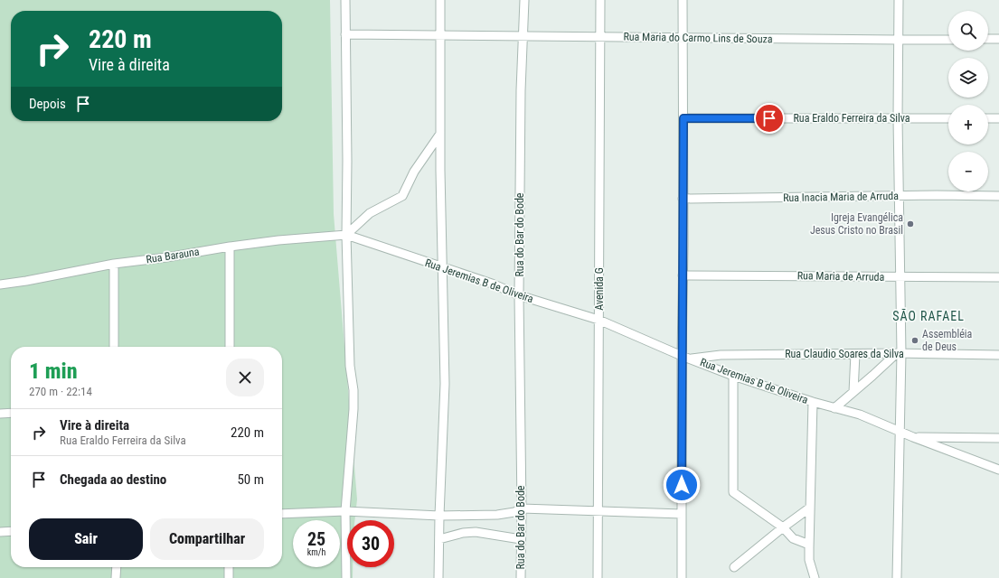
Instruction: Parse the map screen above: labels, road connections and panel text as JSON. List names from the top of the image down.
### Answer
{
  "streets": {
    "street": [
      "Rua Maria do Carmo Lins de Souza",
      "Rua Eraldo Ferreira da Silva",
      "Rua Inacia Maria de Arruda",
      "Rua do Bar do Bode",
      "Rua Barauna",
      "Rua Maria de Arruda",
      "Rua Jeremias B de Oliveira",
      "Avenida G",
      "Rua Claudio Soares da Silva"
    ]
  },
  "crossings": [
    ["Rua Maria do Carmo Lins de Souza", "Rua do Bar do Bode"],
    ["Rua Maria do Carmo Lins de Souza", "Avenida G"],
    ["Rua do Bar do Bode", "Rua Jeremias B de Oliveira"],
    ["Rua Barauna", "Rua Jeremias B de Oliveira"],
    ["Rua Jeremias B de Oliveira", "Avenida G"],
    ["Rua Jeremias B de Oliveira", "Rua Claudio Soares da Silva"]
  ],
  "districts": ["SÃO RAFAEL"],
  "places": ["Igreja Evangélica Jesus Cristo no Brasil", "Assembléia de Deus"],
  "page": {
    "map_buttons": ["+", "−"],
    "turn": ["220 m", "Vire à direita"],
    "then": "Depois",
    "heading": ["1 min", "270 m · 22:14"],
    "list": [
      {
        "name": "Vire à direita",
        "note": "Rua Eraldo Ferreira da Silva",
        "value": "220 m"
      },
      {
        "name": "Chegada ao destino",
        "value": "50 m"
      }
    ],
    "buttons": ["Sair", "Compartilhar"],
    "speed": "25 km/h",
    "limit": "30"
  }
}
